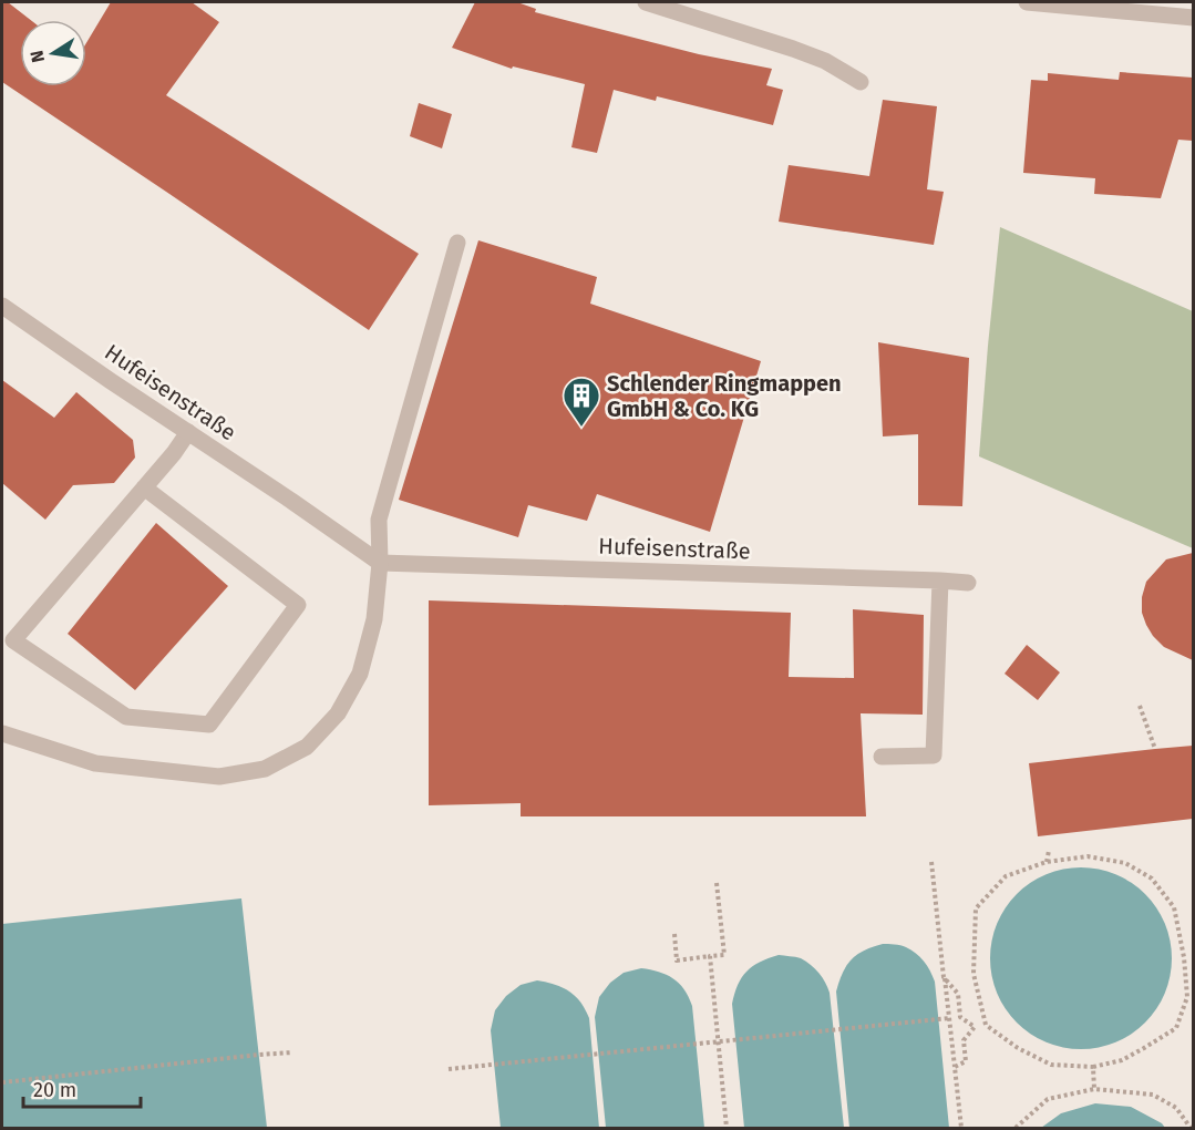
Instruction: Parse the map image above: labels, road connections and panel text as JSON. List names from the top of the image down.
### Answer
{
  "streets": {
    "street": ["Hufeisenstraße"]
  },
  "places": {
    "building": ["Schlender Ringmappen GmbH & Co. KG"]
  },
  "scale_bar": "20 m",
  "north": "left"
}
